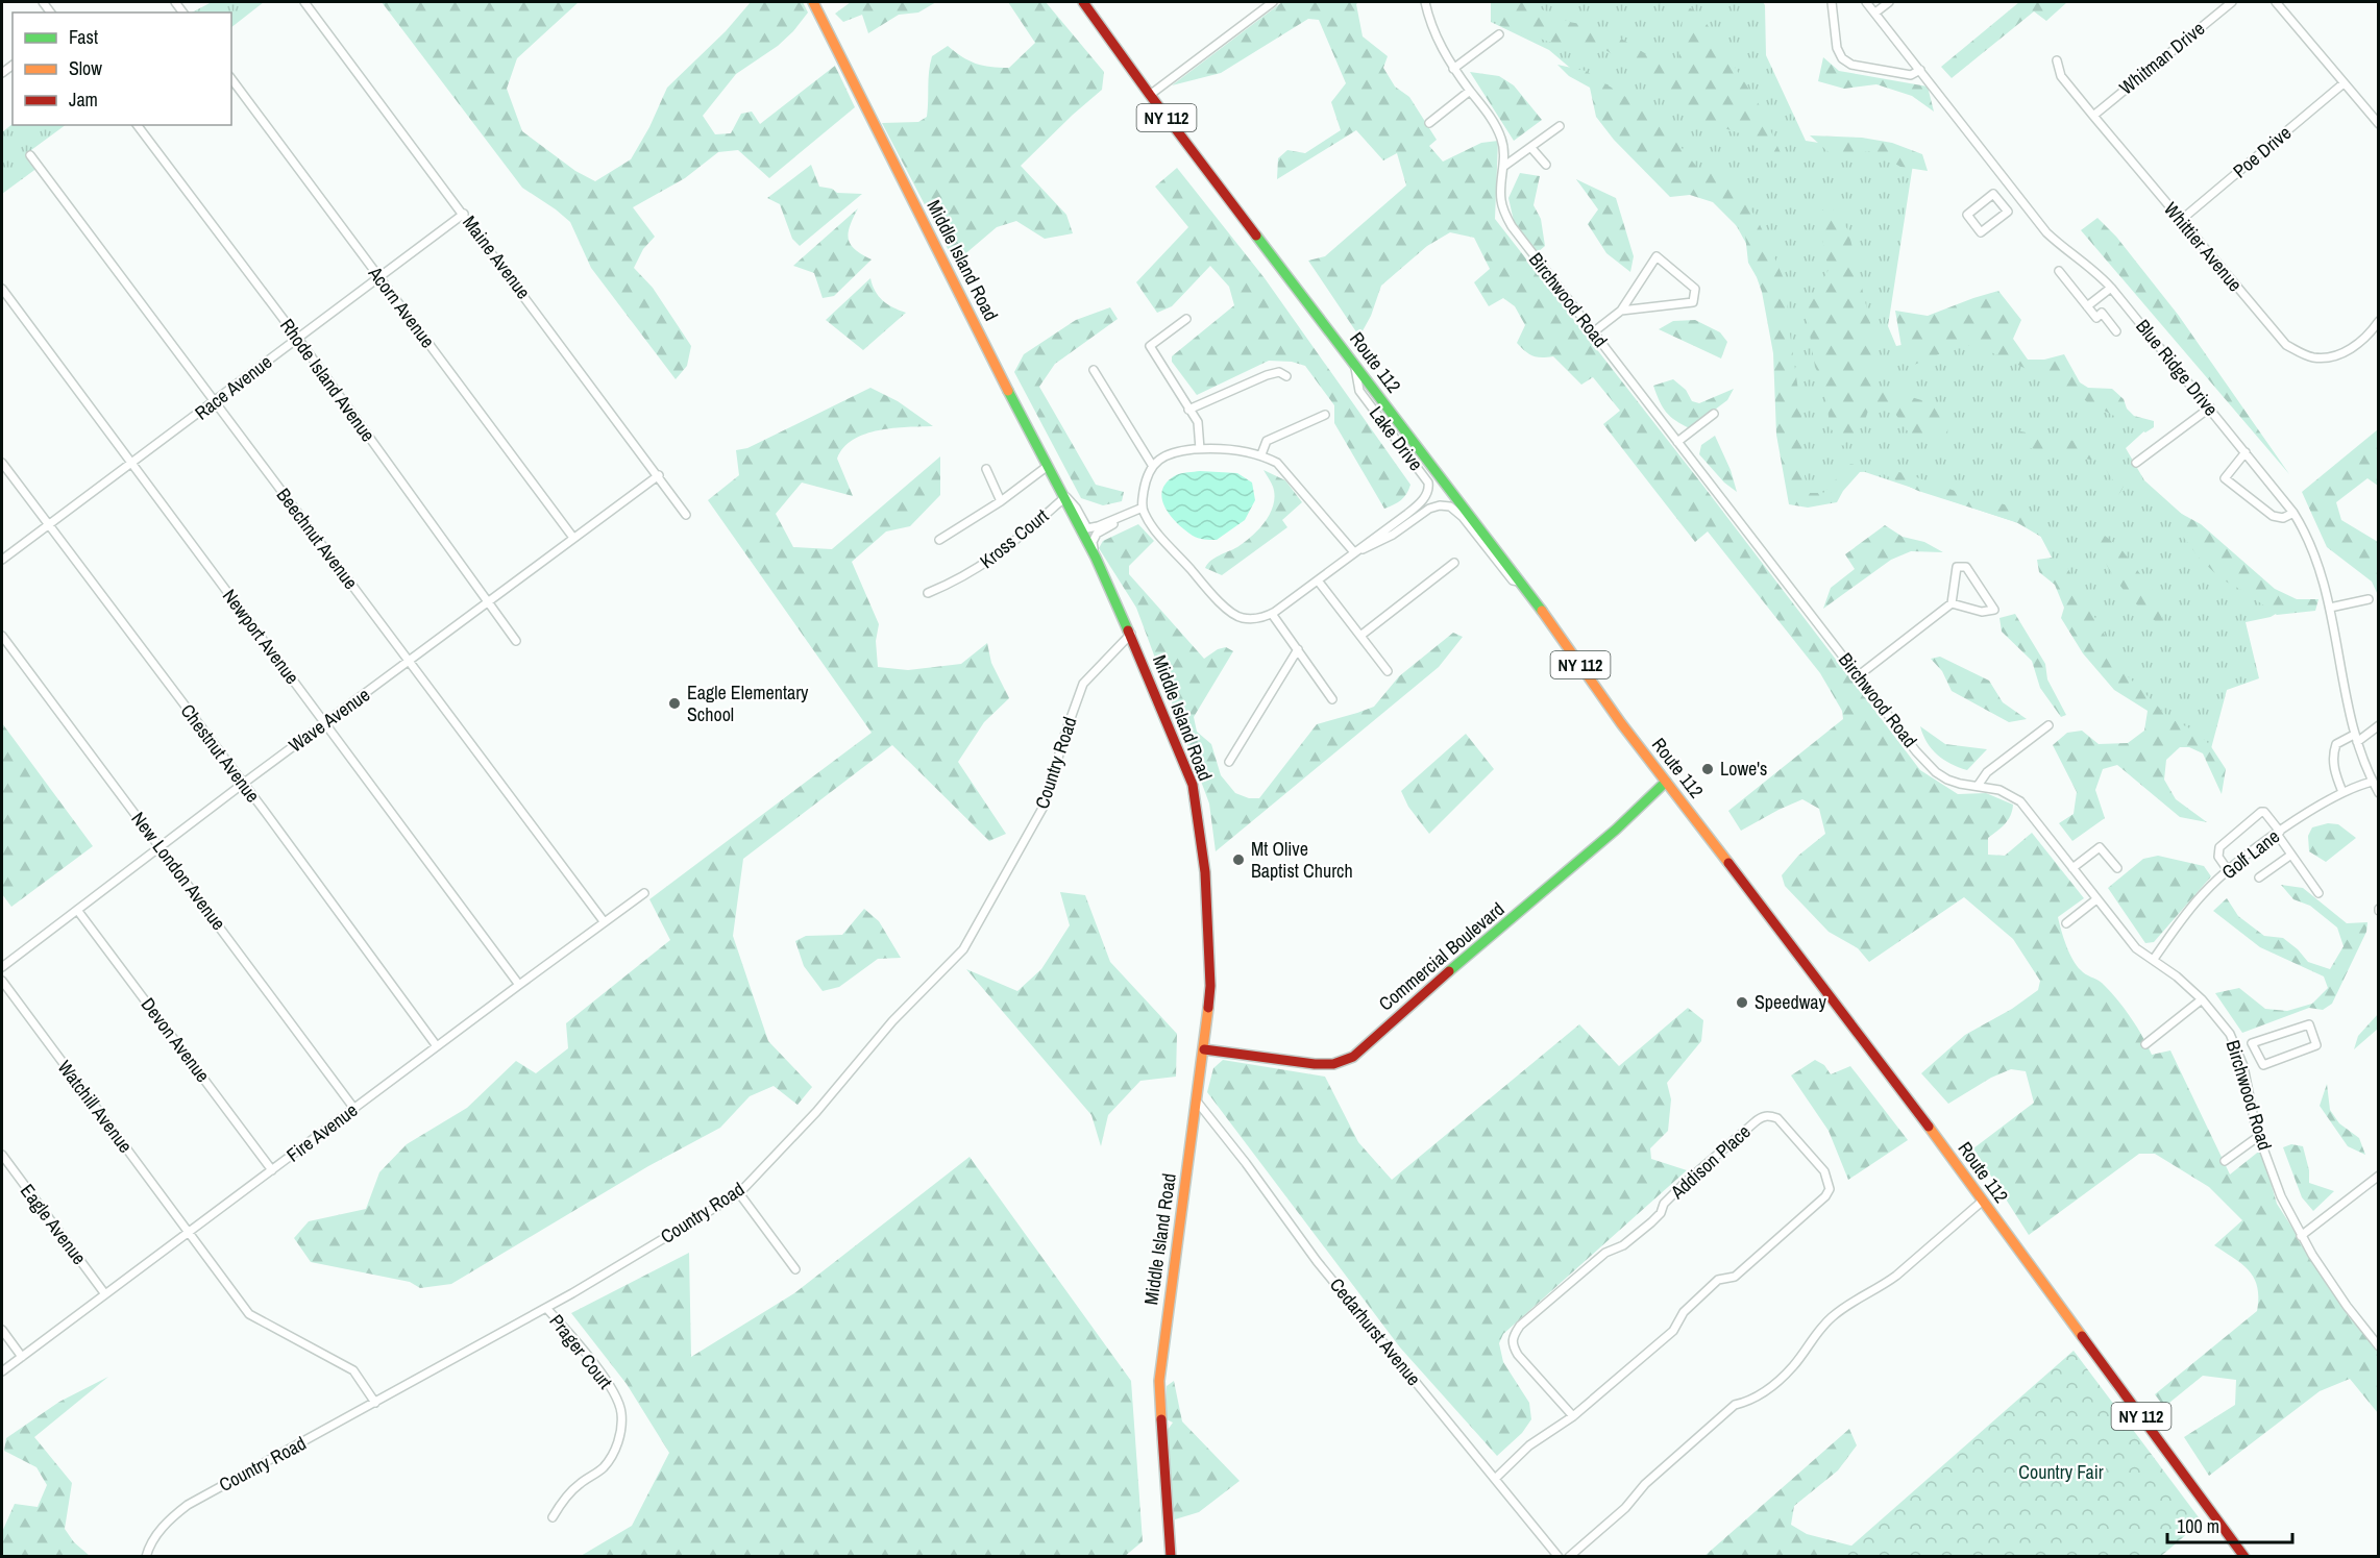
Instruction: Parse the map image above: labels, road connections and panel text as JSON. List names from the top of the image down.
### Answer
{
  "streets": {
    "street": [
      "Whitman Drive",
      "NY 112",
      "Poe Drive",
      "Whittier Avenue",
      "Maine Avenue",
      "Middle Island Road",
      "Birchwood Road",
      "Acorn Avenue",
      "Route 112",
      "Blue Ridge Drive",
      "Rhode Island Avenue",
      "Race Avenue",
      "Lake Drive",
      "Beechnut Avenue",
      "Kross Court",
      "Newport Avenue",
      "Wave Avenue",
      "Chestnut Avenue",
      "Country Road",
      "Golf Lane",
      "New London Avenue",
      "Commercial Boulevard",
      "Devon Avenue",
      "Watchill Avenue",
      "Fire Avenue",
      "Addison Place",
      "Eagle Avenue",
      "Cedarhurst Avenue",
      "Prager Court"
    ]
  },
  "crossings": [
    ["Whitman Drive", "Whittier Avenue"],
    ["Poe Drive", "Whittier Avenue"],
    ["Maine Avenue", "Race Avenue"],
    ["Maine Avenue", "Wave Avenue"],
    ["Middle Island Road", "Kross Court"],
    ["Middle Island Road", "Country Road"],
    ["Middle Island Road", "Commercial Boulevard"],
    ["Middle Island Road", "Cedarhurst Avenue"],
    ["Birchwood Road", "Golf Lane"],
    ["Acorn Avenue", "Race Avenue"],
    ["Acorn Avenue", "Wave Avenue"],
    ["Route 112", "Lake Drive"],
    ["Route 112", "Commercial Boulevard"],
    ["Blue Ridge Drive", "Golf Lane"],
    ["Rhode Island Avenue", "Race Avenue"],
    ["Rhode Island Avenue", "Wave Avenue"],
    ["Race Avenue", "Beechnut Avenue"],
    ["Race Avenue", "Newport Avenue"],
    ["Race Avenue", "Chestnut Avenue"],
    ["Beechnut Avenue", "Wave Avenue"],
    ["Beechnut Avenue", "Fire Avenue"],
    ["Newport Avenue", "Wave Avenue"],
    ["Newport Avenue", "Fire Avenue"],
    ["Wave Avenue", "Chestnut Avenue"],
    ["Wave Avenue", "New London Avenue"],
    ["Wave Avenue", "Devon Avenue"],
    ["Chestnut Avenue", "Fire Avenue"],
    ["Country Road", "Watchill Avenue"],
    ["Country Road", "Prager Court"],
    ["New London Avenue", "Fire Avenue"],
    ["Devon Avenue", "Fire Avenue"],
    ["Watchill Avenue", "Fire Avenue"],
    ["Fire Avenue", "Eagle Avenue"],
    ["Addison Place", "Cedarhurst Avenue"]
  ],
  "parks": ["Country Fair"],
  "places": [
    "Eagle Elementary School",
    "Lowe's",
    "Mt Olive Baptist Church",
    "Speedway"
  ],
  "legend": ["Fast", "Slow", "Jam"],
  "scale_bar": "100 m"
}
